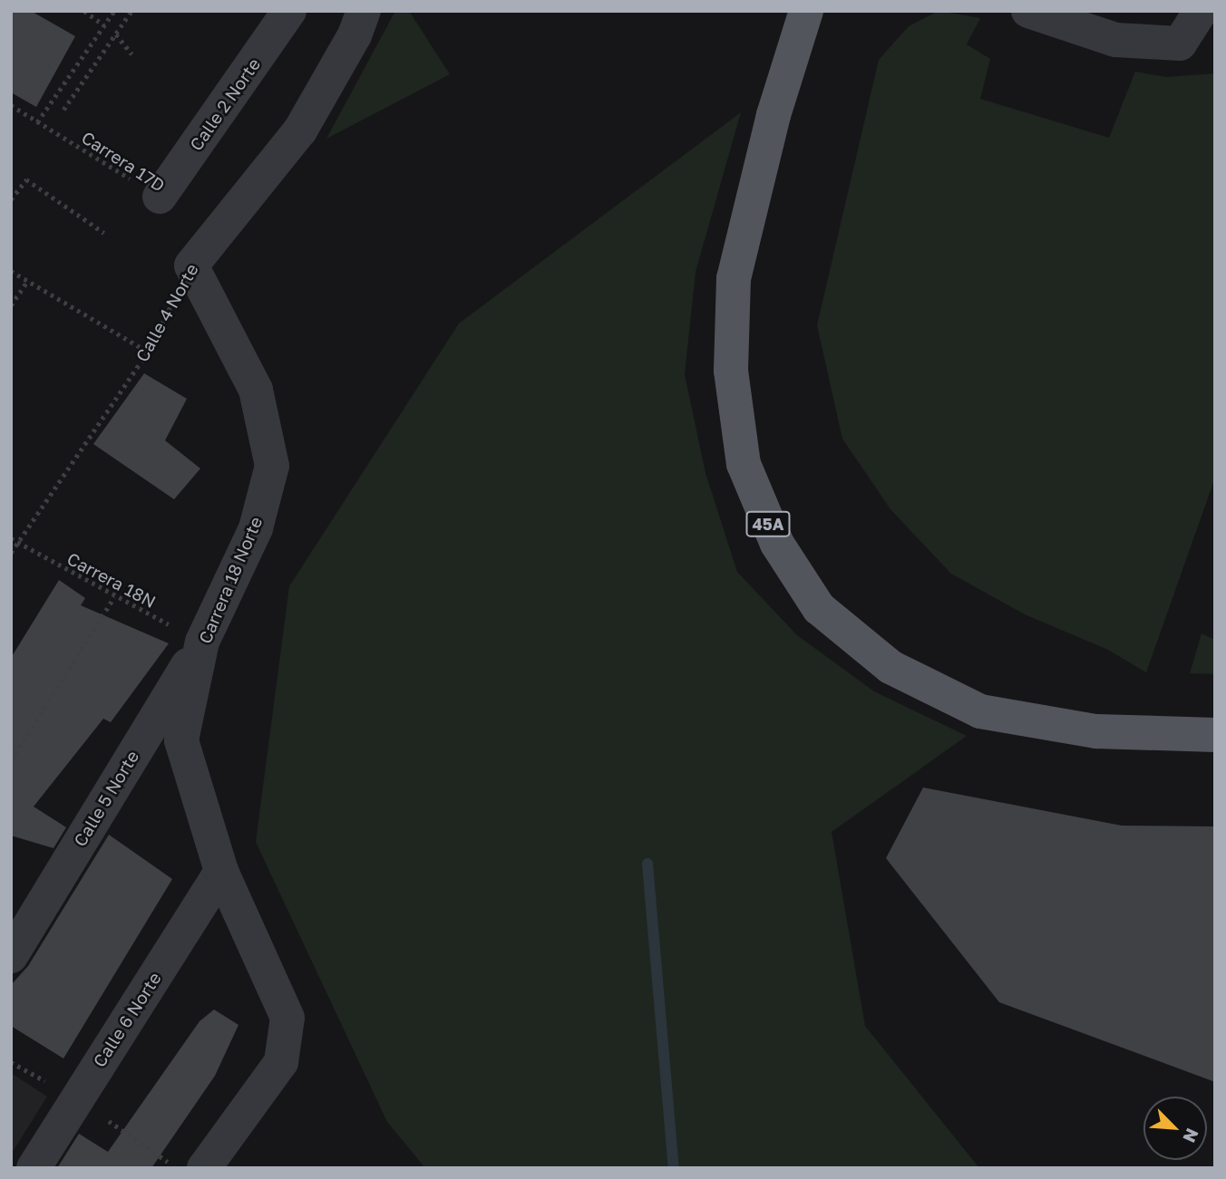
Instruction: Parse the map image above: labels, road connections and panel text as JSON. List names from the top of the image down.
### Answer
{
  "streets": {
    "main road": ["45A"],
    "street": [
      "Calle 2 Norte",
      "Calle 4 Norte",
      "Carrera 18 Norte",
      "Calle 5 Norte",
      "Calle 6 Norte"
    ],
    "path": ["Carrera 17D", "Carrera 18N"]
  },
  "crossings": [
    ["Calle 2 Norte", "Carrera 17D"],
    ["Calle 4 Norte", "Carrera 18N"],
    ["Calle 4 Norte", "Carrera 18 Norte"],
    ["Carrera 18N", "Carrera 18 Norte"],
    ["Carrera 18N", "Calle 5 Norte"],
    ["Carrera 18 Norte", "Calle 5 Norte"],
    ["Carrera 18 Norte", "Calle 6 Norte"]
  ],
  "north": "bottom right"
}
